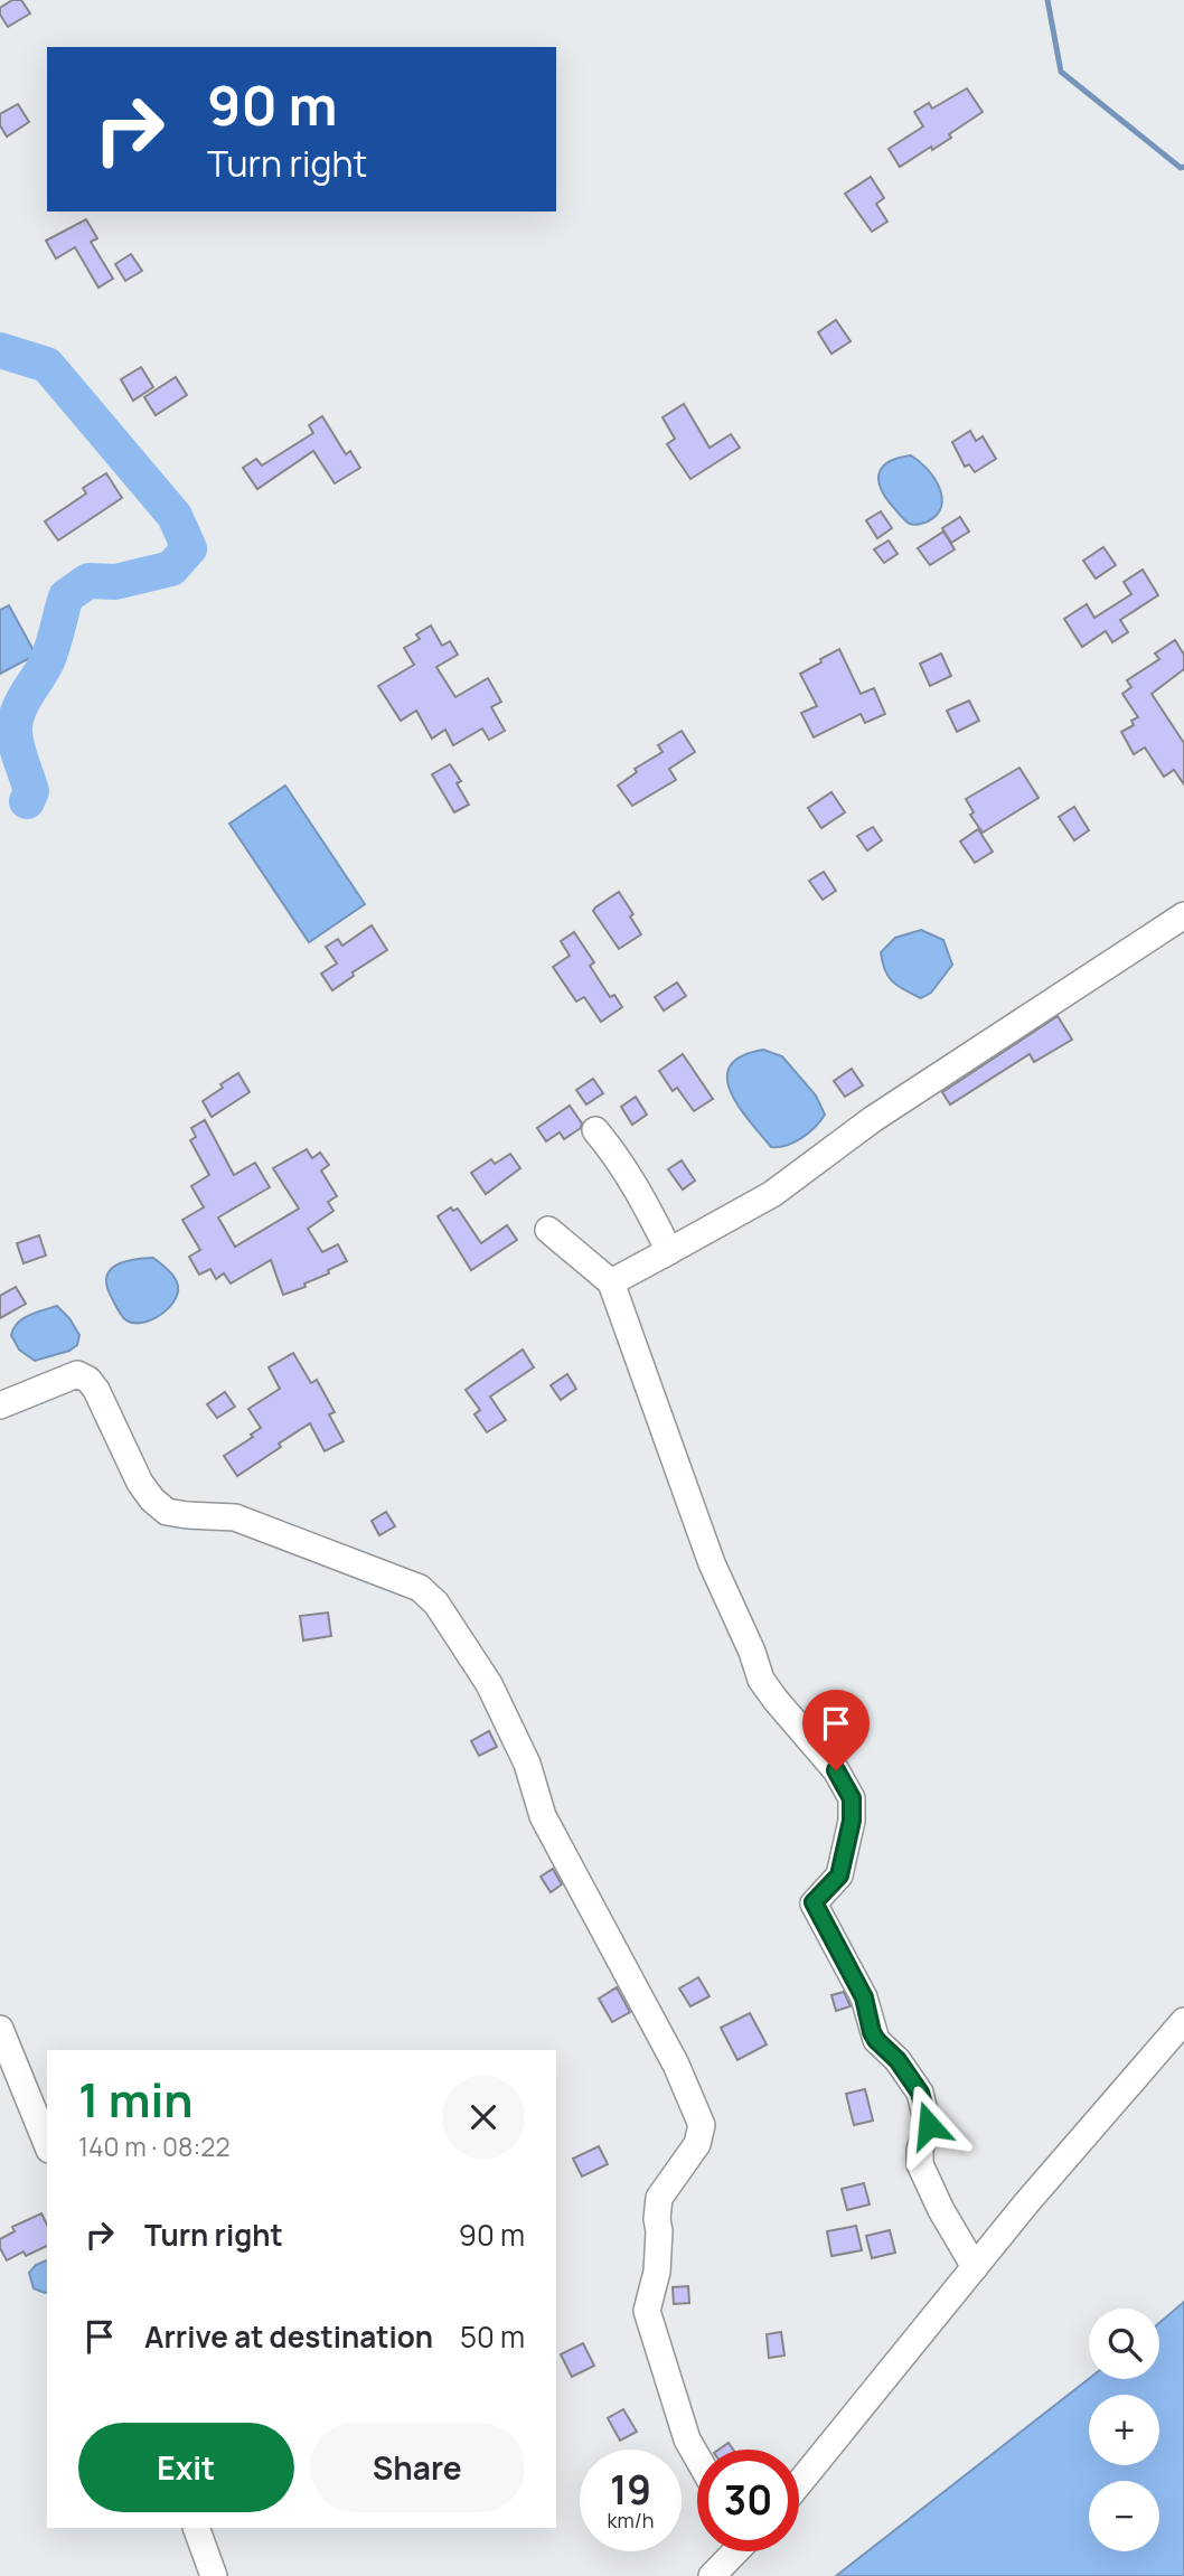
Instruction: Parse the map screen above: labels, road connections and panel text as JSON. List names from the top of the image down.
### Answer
{
  "page": {
    "turn": ["90 m", "Turn right"],
    "heading": ["1 min", "140 m · 08:22"],
    "list": [
      {
        "name": "Turn right",
        "value": "90 m"
      },
      {
        "name": "Arrive at destination",
        "value": "50 m"
      }
    ],
    "map_buttons": ["+", "−"],
    "buttons": ["Exit", "Share"],
    "speed": "19 km/h",
    "limit": "30"
  }
}
